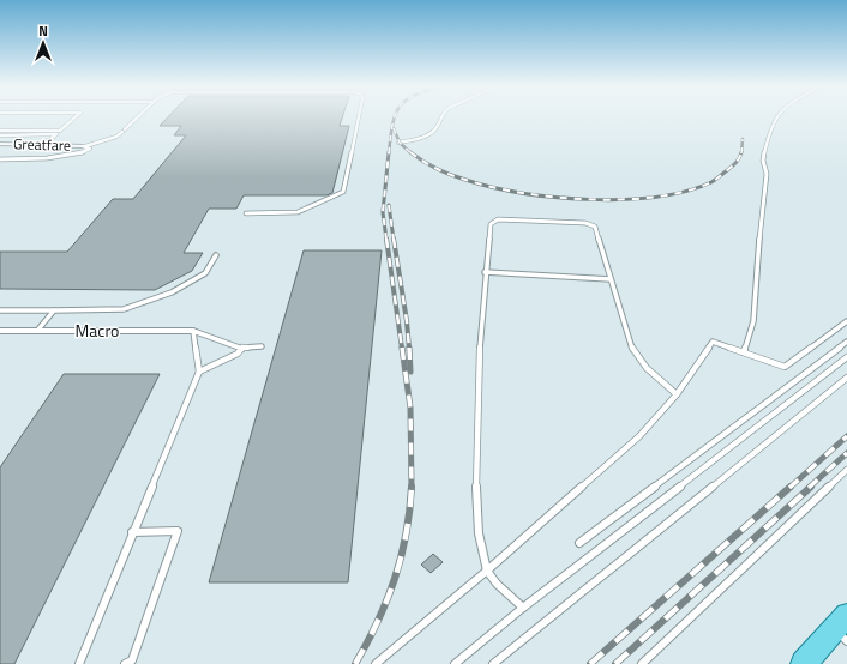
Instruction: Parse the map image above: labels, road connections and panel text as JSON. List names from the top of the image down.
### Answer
{
  "streets": {
    "street": ["Greatfare", "Macro"]
  },
  "north": "top"
}
